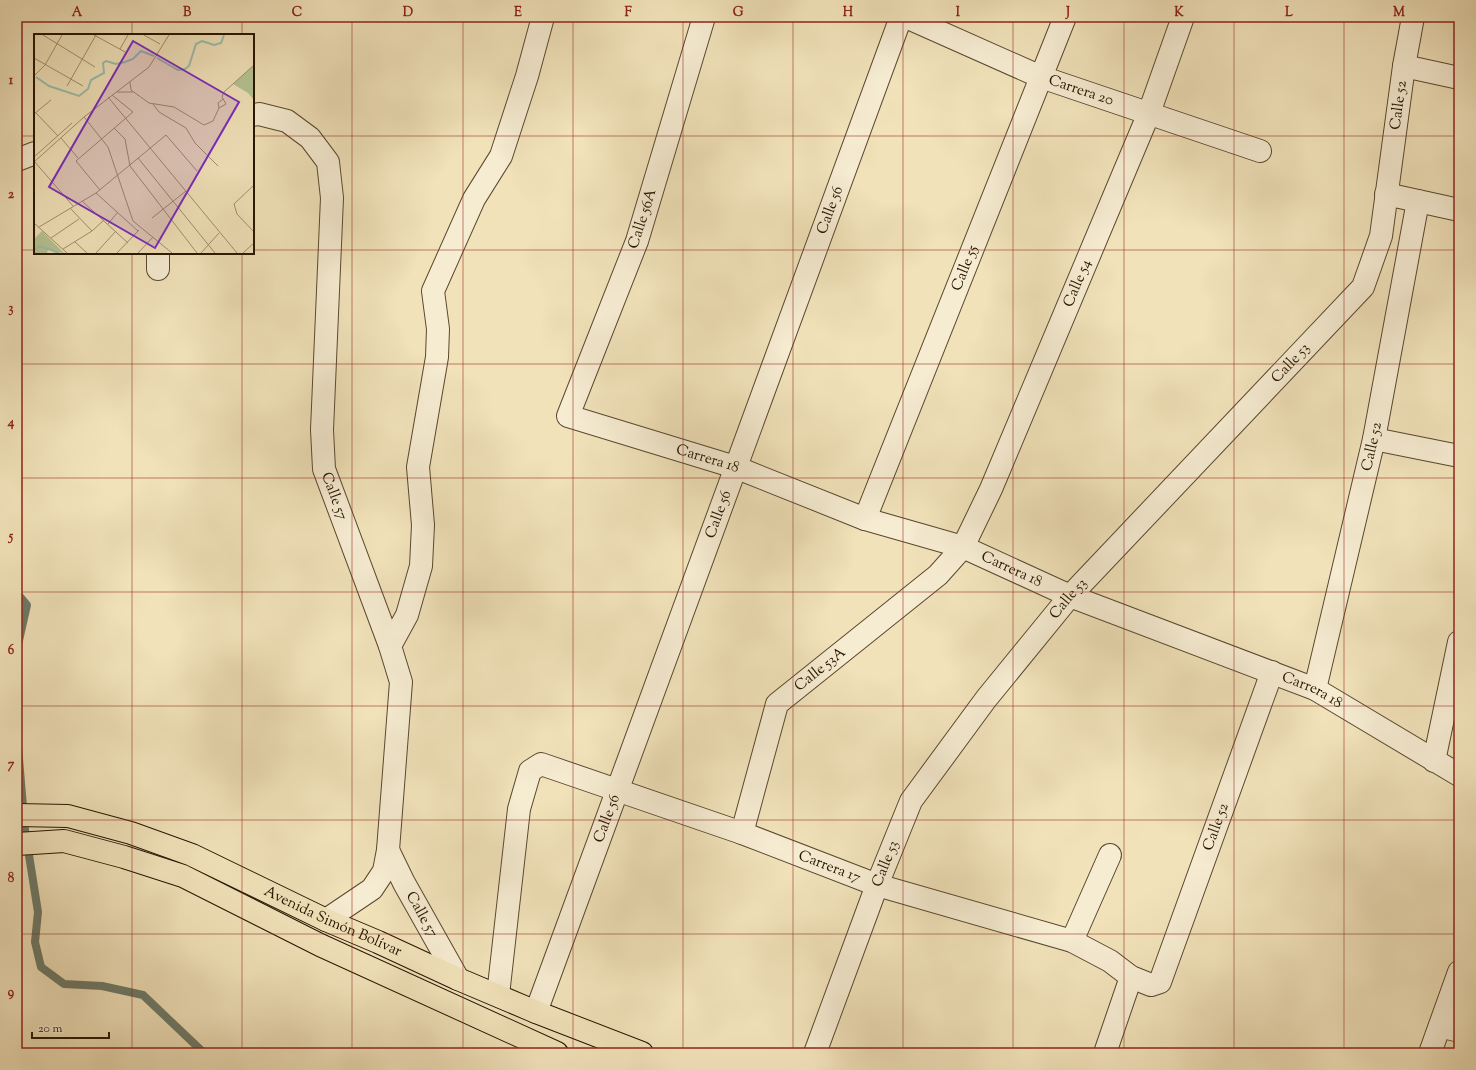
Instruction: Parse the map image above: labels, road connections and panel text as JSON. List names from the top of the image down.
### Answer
{
  "streets": {
    "main road": ["Avenida Simón Bolívar"],
    "street": [
      "Carrera 20",
      "Calle 52",
      "Calle 56",
      "Calle 56A",
      "Calle 55",
      "Calle 54",
      "Calle 53",
      "Carrera 18",
      "Calle 57",
      "Calle 53A",
      "Carrera 17"
    ]
  },
  "crossings": [
    ["Carrera 20", "Calle 55"],
    ["Carrera 20", "Calle 54"],
    ["Calle 52", "Calle 53"],
    ["Calle 52", "Carrera 18"],
    ["Calle 52", "Carrera 17"],
    ["Calle 56", "Carrera 18"],
    ["Calle 56", "Carrera 17"],
    ["Calle 56", "Avenida Simón Bolívar"],
    ["Calle 56A", "Carrera 18"],
    ["Calle 55", "Carrera 18"],
    ["Calle 54", "Carrera 18"],
    ["Calle 54", "Calle 53A"],
    ["Calle 53", "Carrera 18"],
    ["Calle 53", "Carrera 17"],
    ["Carrera 18", "Calle 53A"],
    ["Calle 57", "Avenida Simón Bolívar"],
    ["Calle 53A", "Carrera 17"],
    ["Carrera 17", "Avenida Simón Bolívar"]
  ],
  "scale_bar": "20 m",
  "grid": {
    "columns": [
      "A",
      "B",
      "C",
      "D",
      "E",
      "F",
      "G",
      "H",
      "I",
      "J",
      "K",
      "L",
      "M"
    ],
    "rows": [
      "1",
      "2",
      "3",
      "4",
      "5",
      "6",
      "7",
      "8",
      "9"
    ]
  }
}
